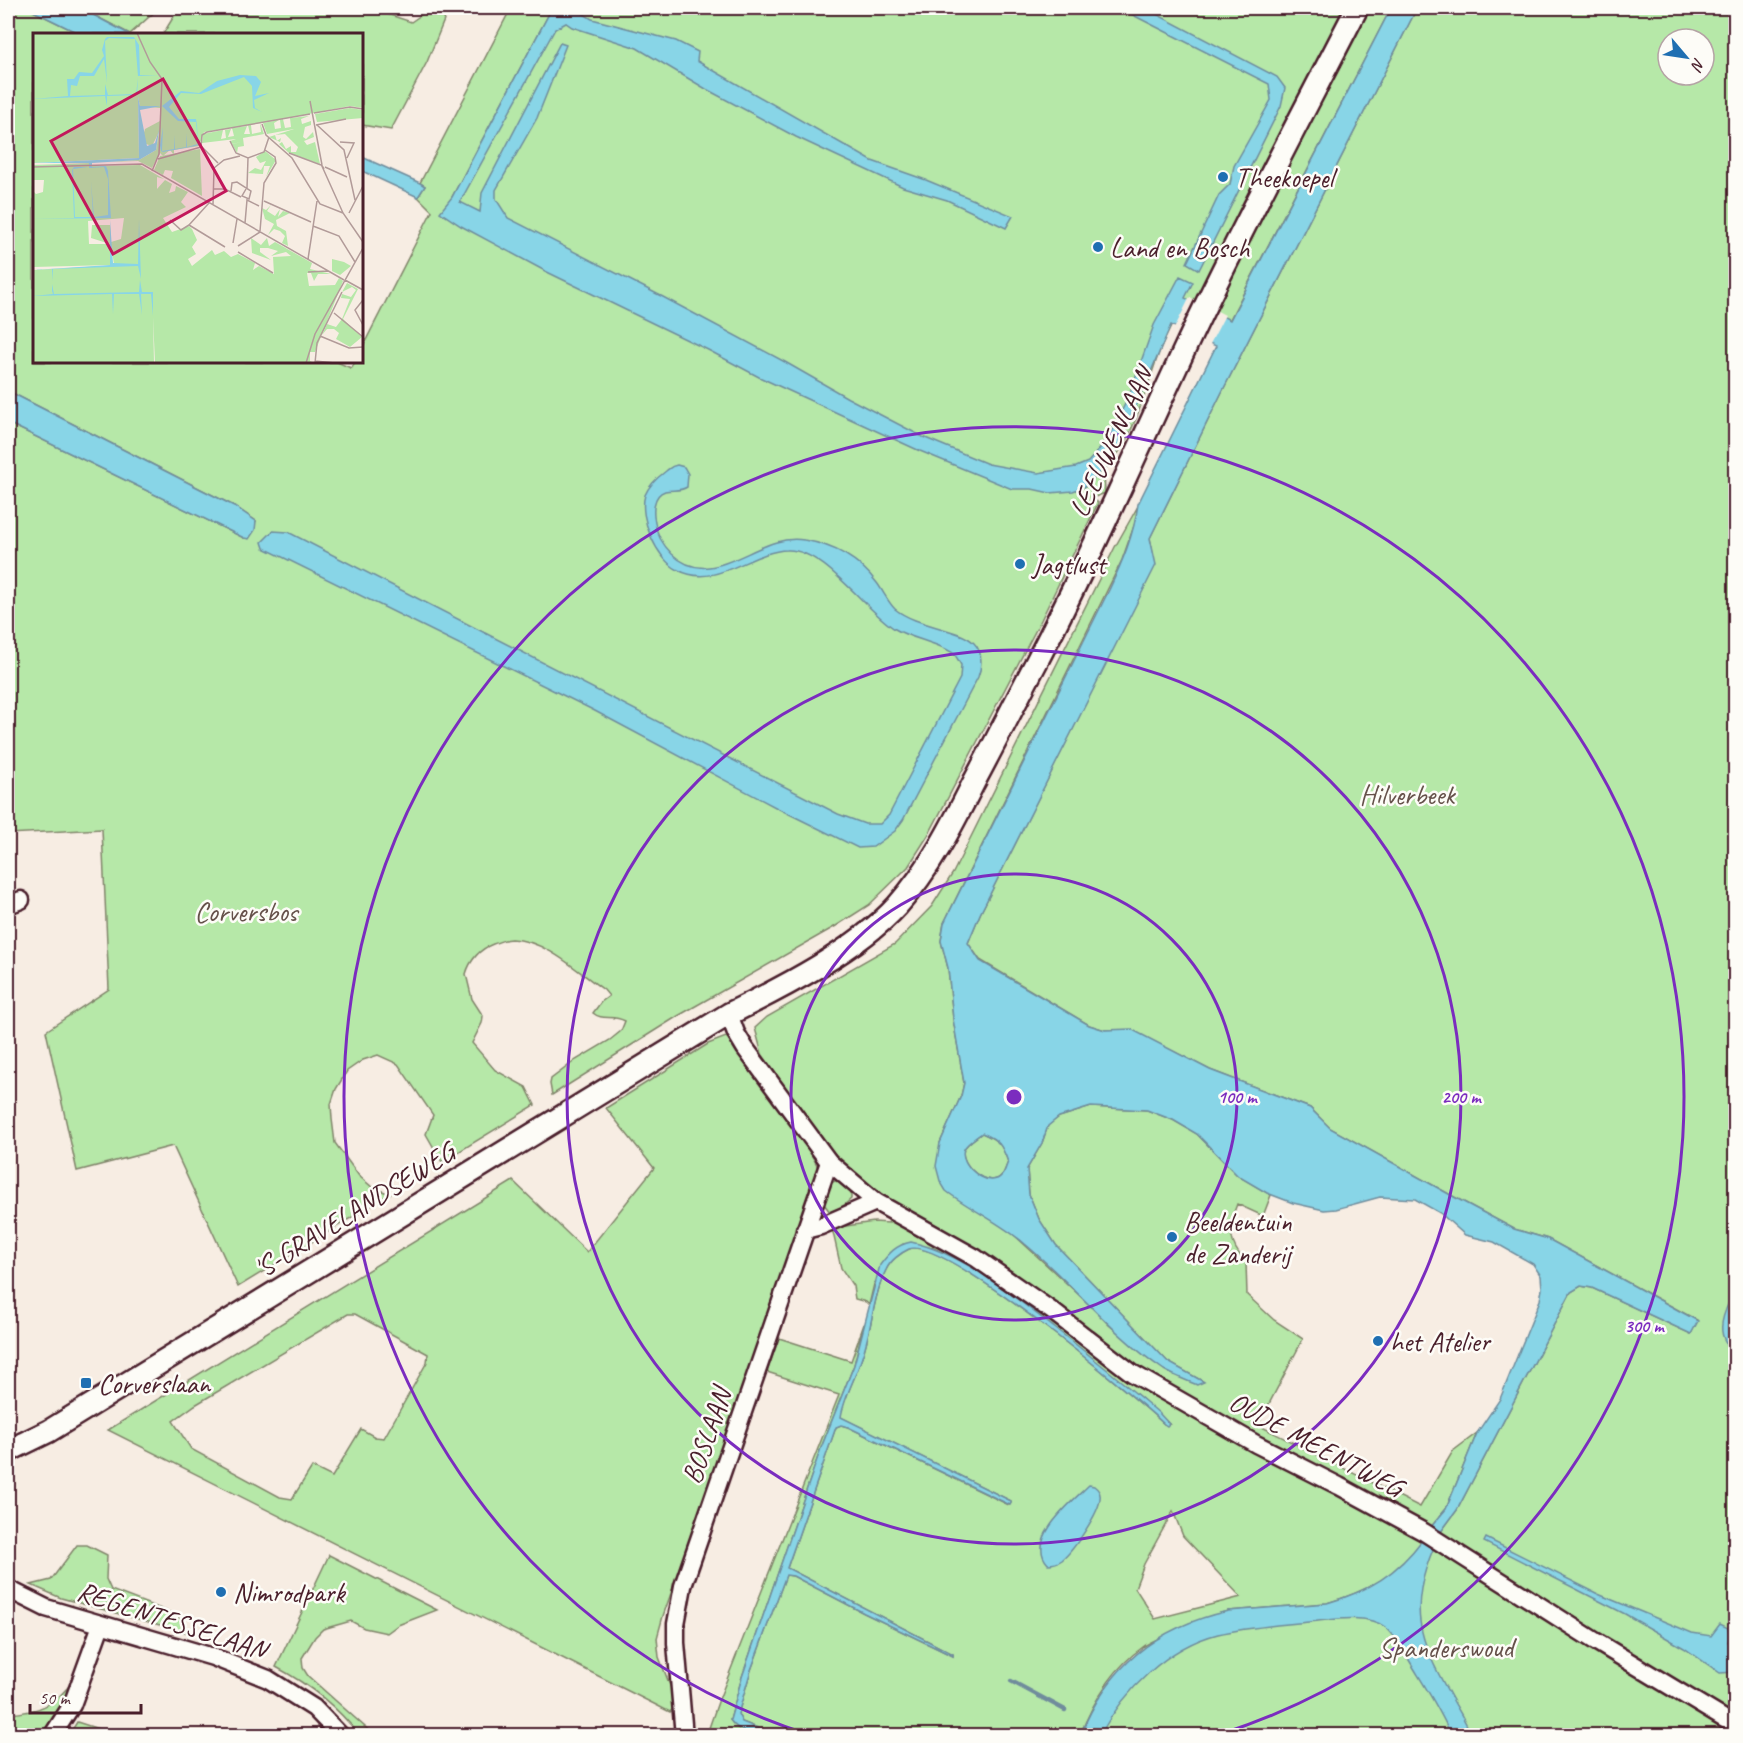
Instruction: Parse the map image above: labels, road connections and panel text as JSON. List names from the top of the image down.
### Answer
{
  "streets": {
    "street": [
      "LEEUWENLAAN",
      "'S-GRAVELANDSEWEG",
      "BOSLAAN",
      "OUDE MEENTWEG",
      "REGENTESSELAAN"
    ]
  },
  "crossings": [
    ["LEEUWENLAAN", "'S-GRAVELANDSEWEG"],
    ["LEEUWENLAAN", "OUDE MEENTWEG"],
    ["'S-GRAVELANDSEWEG", "OUDE MEENTWEG"],
    ["BOSLAAN", "OUDE MEENTWEG"]
  ],
  "parks": ["Hilverbeek", "Corversbos", "Spanderswoud"],
  "places": {
    "other": [
      "Theekoepel",
      "Land en Bosch",
      "Jagtlust",
      "Beeldentuin de Zanderij",
      "het Atelier",
      "Nimrodpark"
    ],
    "transit": ["Corverslaan"]
  },
  "scale_bar": "50 m",
  "north": "bottom right",
  "rings": ["100 m", "200 m", "300 m"]
}
